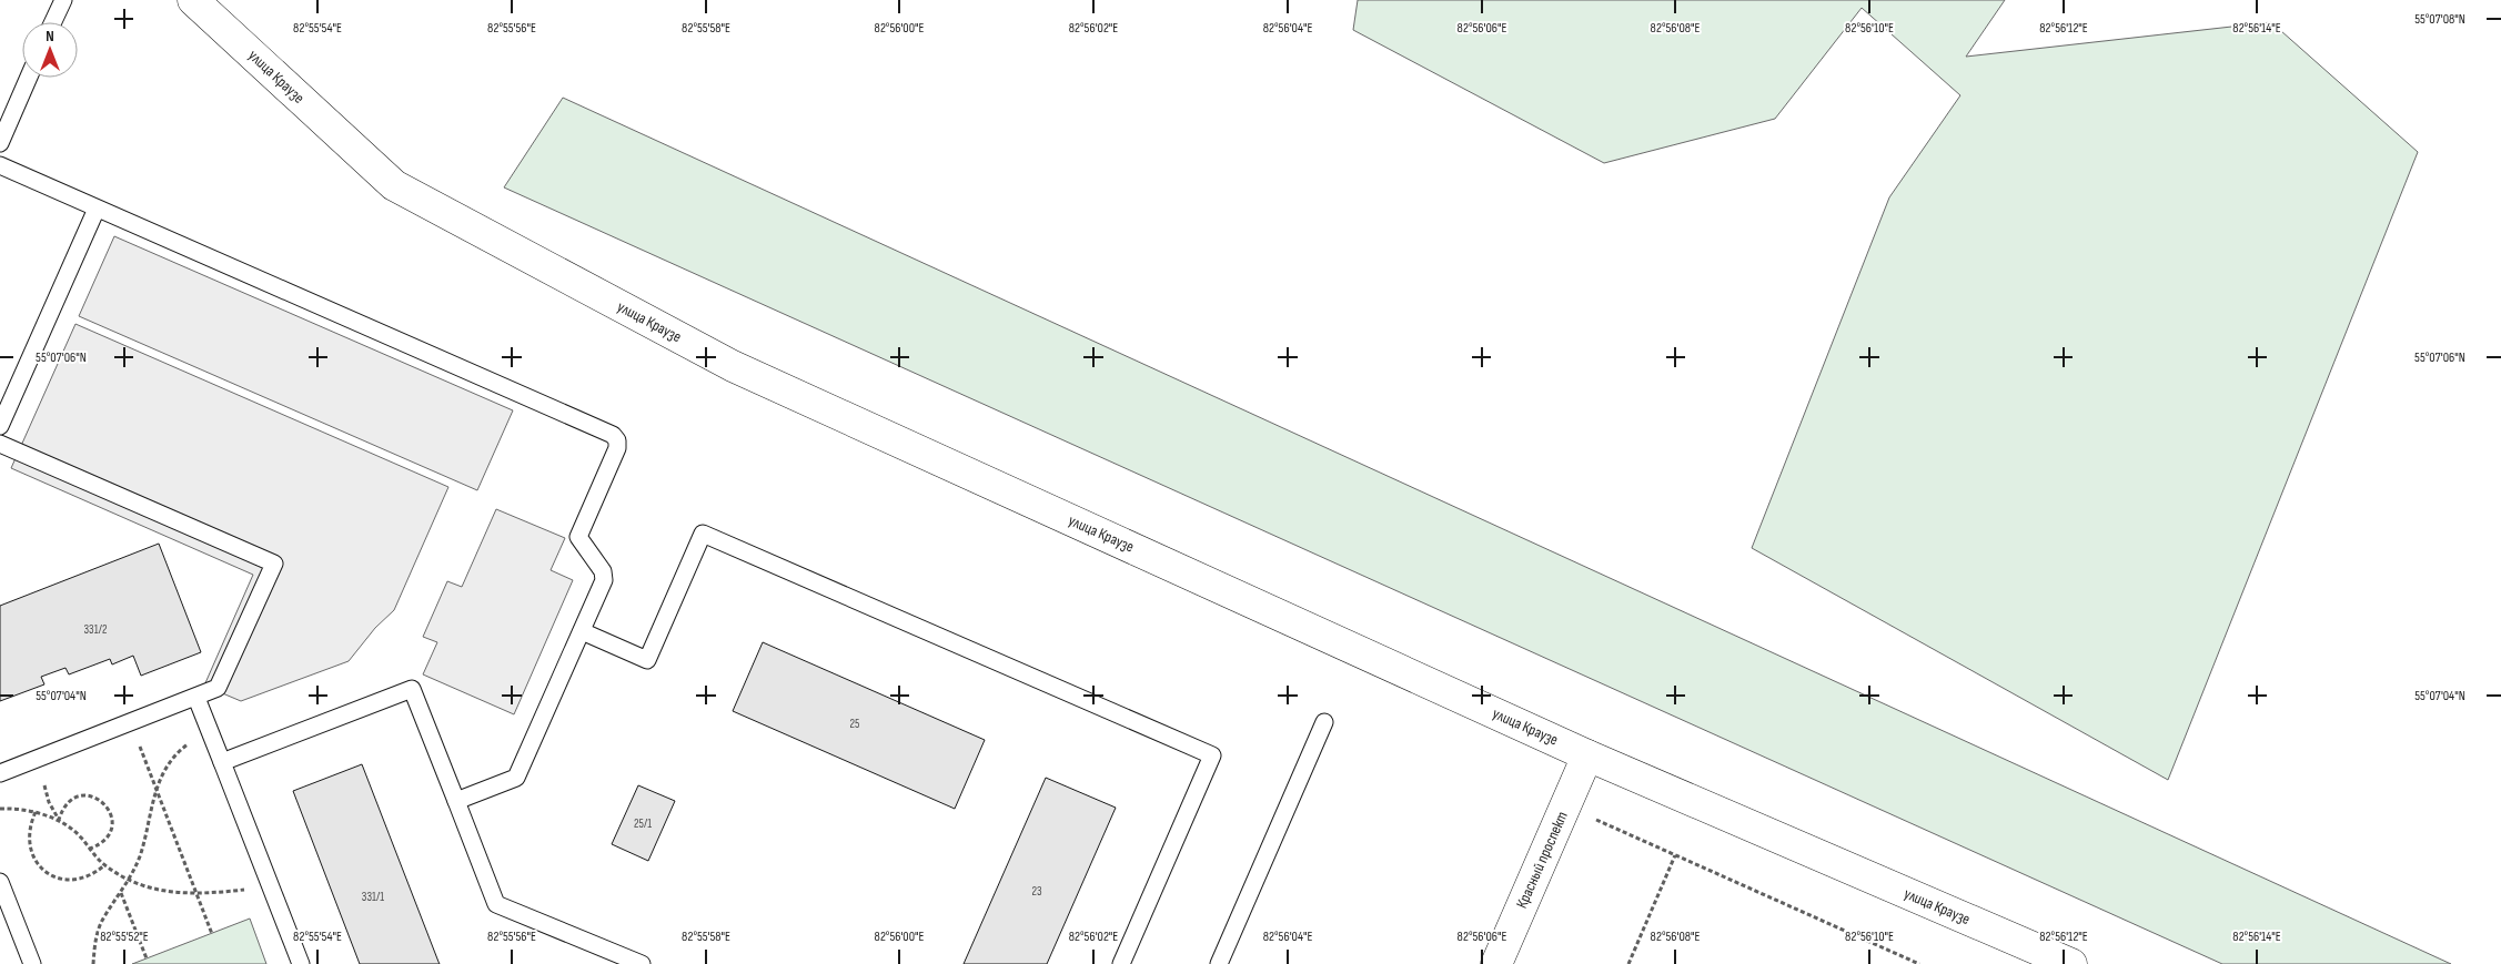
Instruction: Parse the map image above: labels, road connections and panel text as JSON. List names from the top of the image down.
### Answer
{
  "streets": {
    "main road": ["улица Краузе", "Красный проспект"]
  },
  "crossings": [
    ["улица Краузе", "Красный проспект"]
  ],
  "house_numbers": [
    "331/2",
    "25",
    "25/1",
    "23",
    "331/1"
  ],
  "north": "top",
  "coordinates": [
    "55°07'08\"N",
    "82°55'54\"E",
    "82°55'56\"E",
    "82°55'58\"E",
    "82°56'00\"E",
    "82°56'02\"E",
    "82°56'04\"E",
    "82°56'06\"E",
    "82°56'08\"E",
    "82°56'10\"E",
    "82°56'12\"E",
    "82°56'14\"E",
    "55°07'06\"N",
    "55°07'04\"N",
    "82°55'52\"E"
  ]
}
